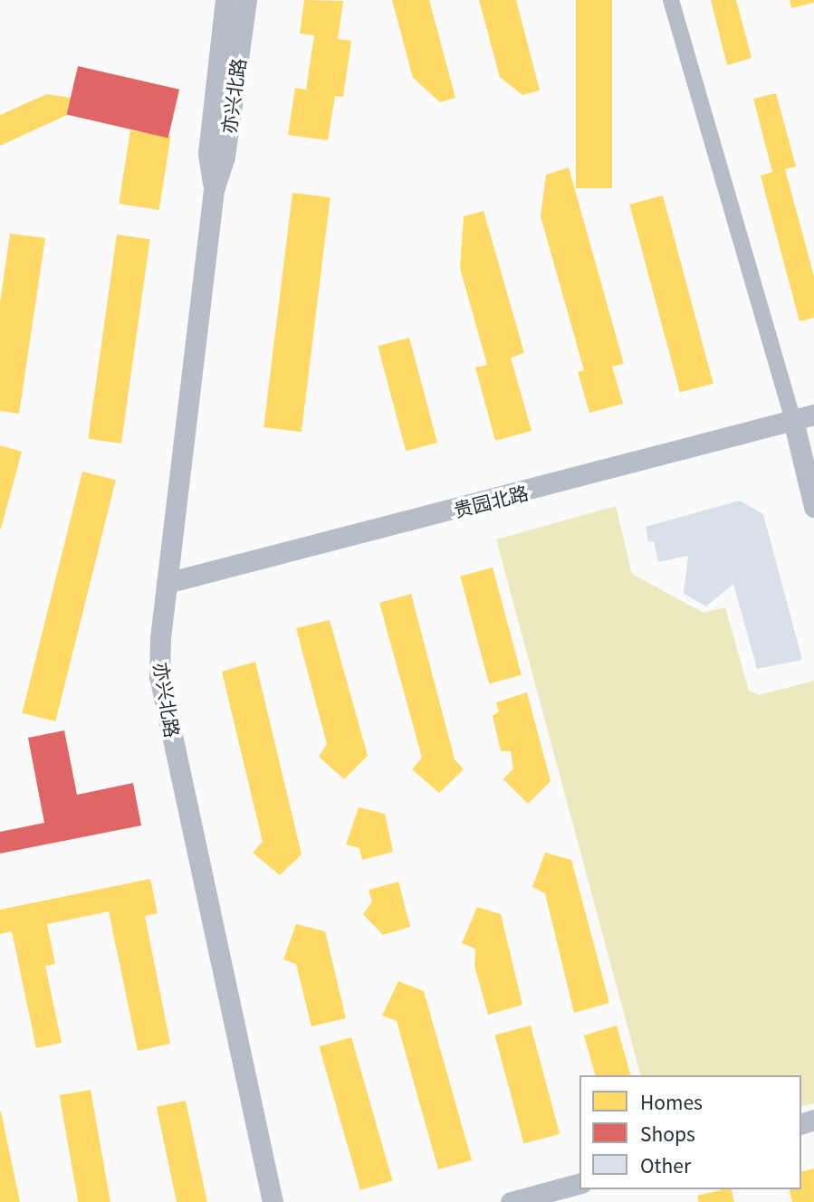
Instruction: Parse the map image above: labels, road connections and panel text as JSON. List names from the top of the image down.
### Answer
{
  "streets": {
    "street": ["亦兴北路", "贵园北路"]
  },
  "crossings": [
    ["亦兴北路", "贵园北路"]
  ],
  "legend": ["Homes", "Shops", "Other"]
}
